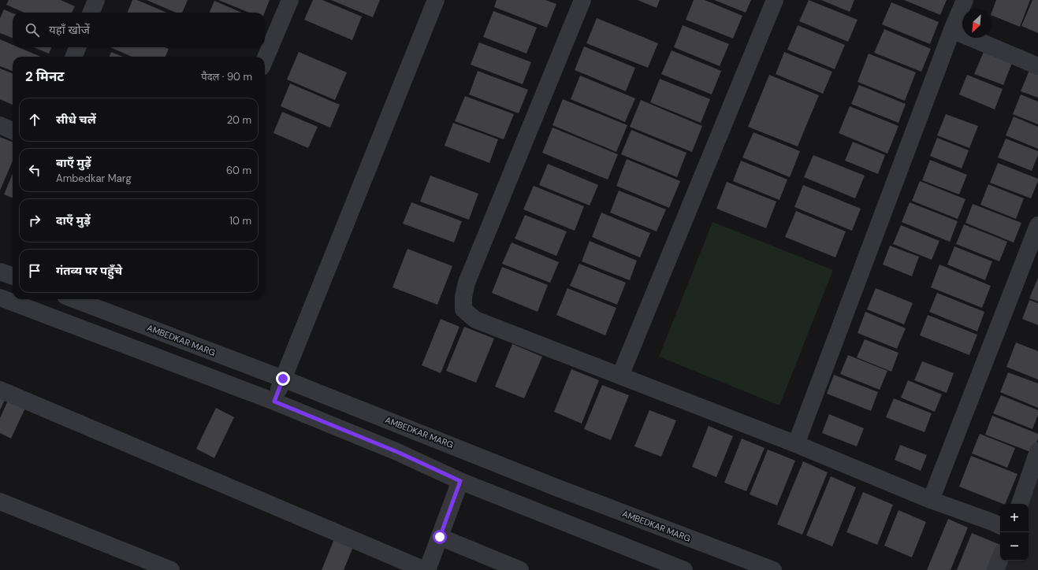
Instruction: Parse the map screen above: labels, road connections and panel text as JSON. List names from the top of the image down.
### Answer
{
  "streets": {
    "street": ["AMBEDKAR MARG"]
  },
  "north": "bottom left",
  "page": {
    "search": "यहाँ खोजें",
    "heading": ["2 मिनट", "पैदल · 90 m"],
    "list": [
      ["सीधे चलें", "20 m"],
      ["बाएँ मुड़ें", "Ambedkar Marg", "60 m"],
      ["दाएँ मुड़ें", "10 m"],
      "गंतव्य पर पहुँचे"
    ],
    "map_buttons": ["+", "−"]
  }
}
